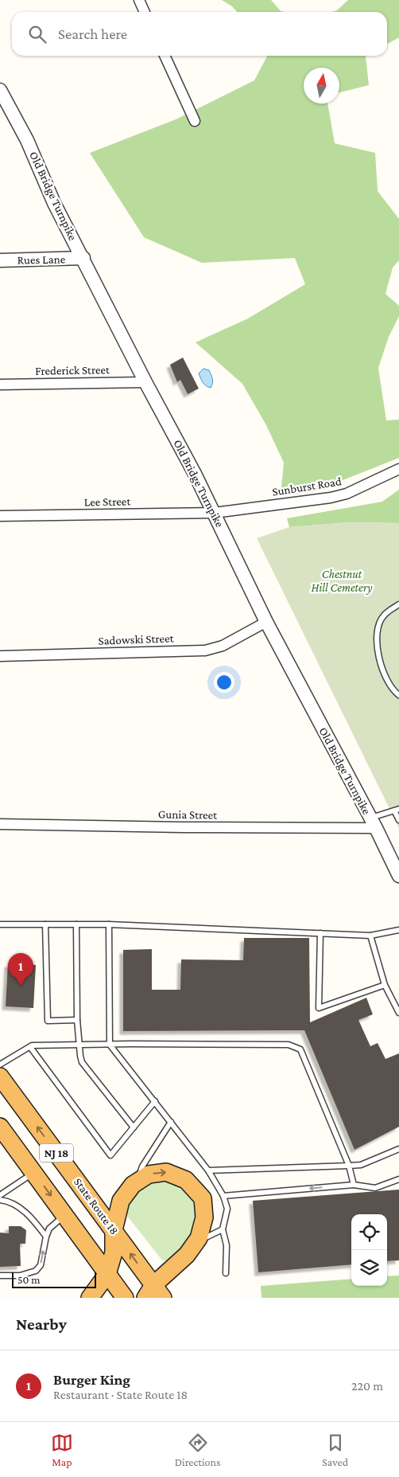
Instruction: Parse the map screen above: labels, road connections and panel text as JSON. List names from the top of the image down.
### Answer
{
  "streets": {
    "highway": ["NJ 18", "State Route 18"],
    "street": [
      "Old Bridge Turnpike",
      "Rues Lane",
      "Frederick Street",
      "Sunburst Road",
      "Lee Street",
      "Sadowski Street",
      "Gunia Street"
    ]
  },
  "crossings": [
    ["Old Bridge Turnpike", "Rues Lane"],
    ["Old Bridge Turnpike", "Frederick Street"],
    ["Old Bridge Turnpike", "Sunburst Road"],
    ["Old Bridge Turnpike", "Lee Street"],
    ["Old Bridge Turnpike", "Sadowski Street"],
    ["Old Bridge Turnpike", "Gunia Street"],
    ["Sunburst Road", "Lee Street"]
  ],
  "parks": ["Chestnut Hill Cemetery"],
  "scale_bar": "50 m",
  "north": "top",
  "page": {
    "search": "Search here",
    "pins": "1",
    "scale": "50 m",
    "heading": "Nearby",
    "list": [
      {
        "mark": "1",
        "name": "Burger King",
        "note": "Restaurant · State Route 18",
        "value": "220 m"
      }
    ],
    "nav": ["Map", "Directions", "Saved"]
  }
}
